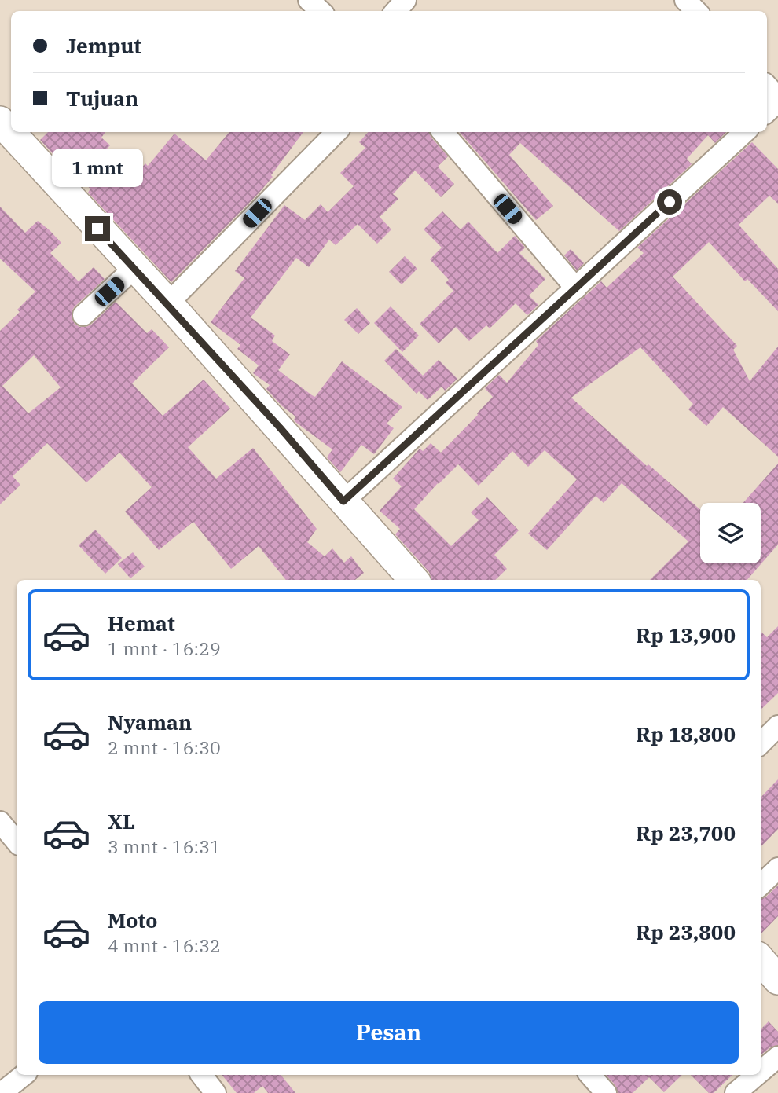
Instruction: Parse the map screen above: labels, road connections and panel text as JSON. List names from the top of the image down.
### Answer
{
  "page": {
    "banner": ["Jemput", "Tujuan"],
    "bubble": "1 mnt",
    "list": [
      {
        "name": "Hemat",
        "note": "1 mnt · 16:29",
        "value": "Rp 13,900"
      },
      {
        "name": "Nyaman",
        "note": "2 mnt · 16:30",
        "value": "Rp 18,800"
      },
      {
        "name": "XL",
        "note": "3 mnt · 16:31",
        "value": "Rp 23,700"
      },
      {
        "name": "Moto",
        "note": "4 mnt · 16:32",
        "value": "Rp 23,800"
      }
    ],
    "buttons": "Pesan"
  }
}
